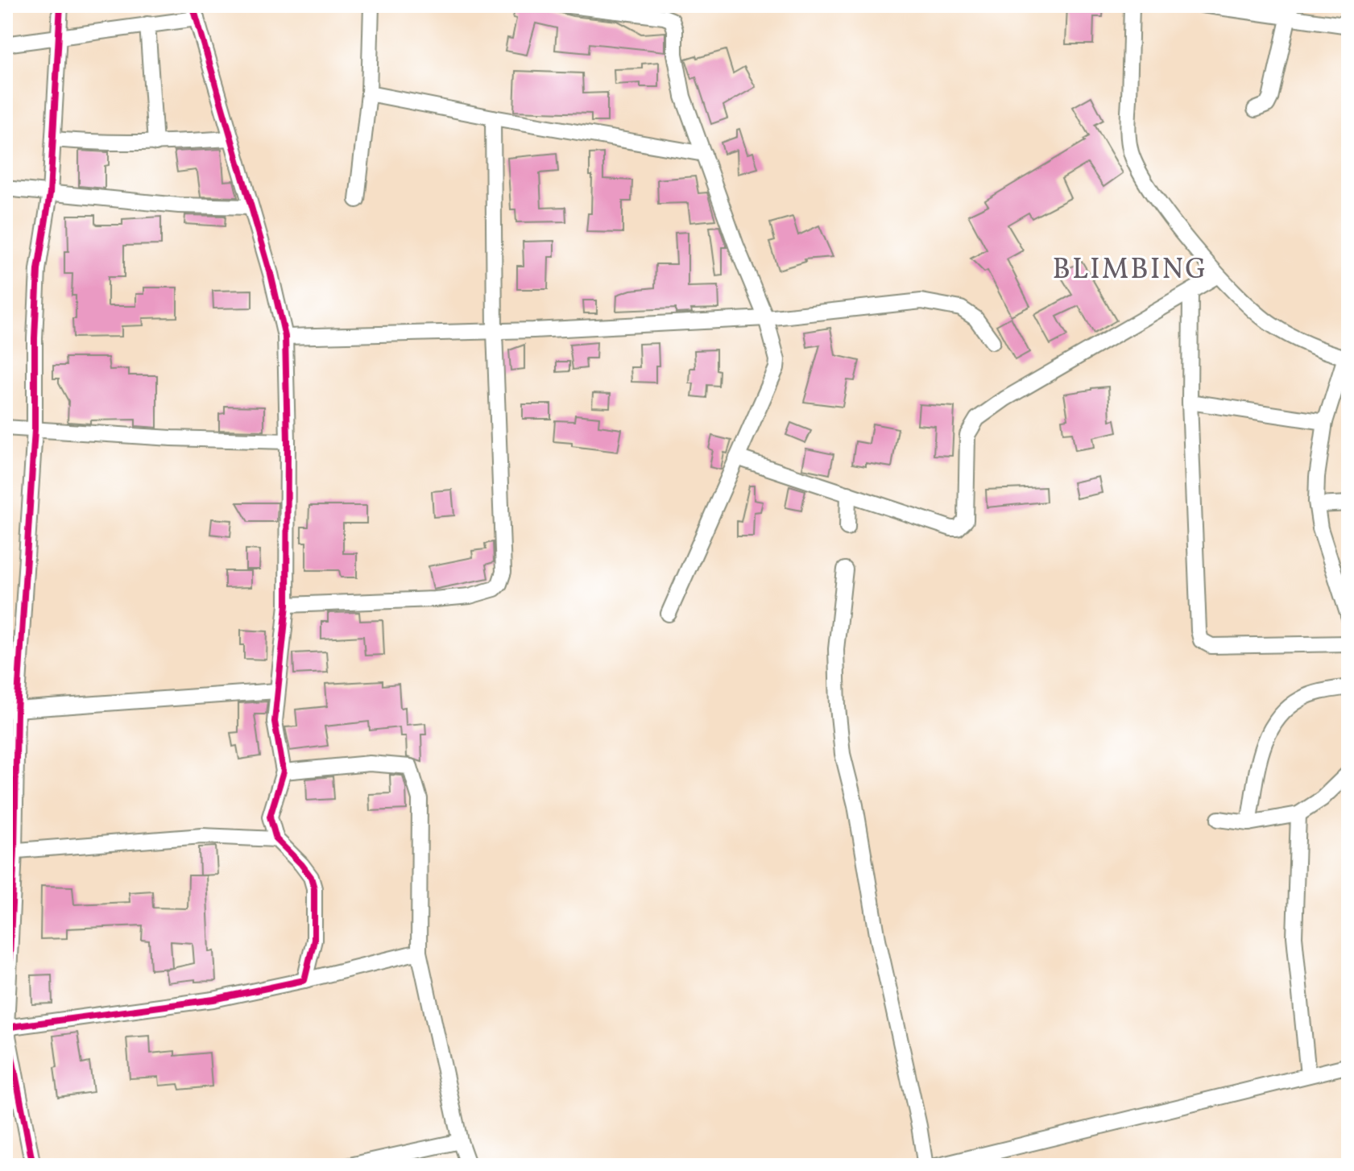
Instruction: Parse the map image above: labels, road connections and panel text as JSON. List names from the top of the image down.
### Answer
{
  "districts": ["BLIMBING"]
}
